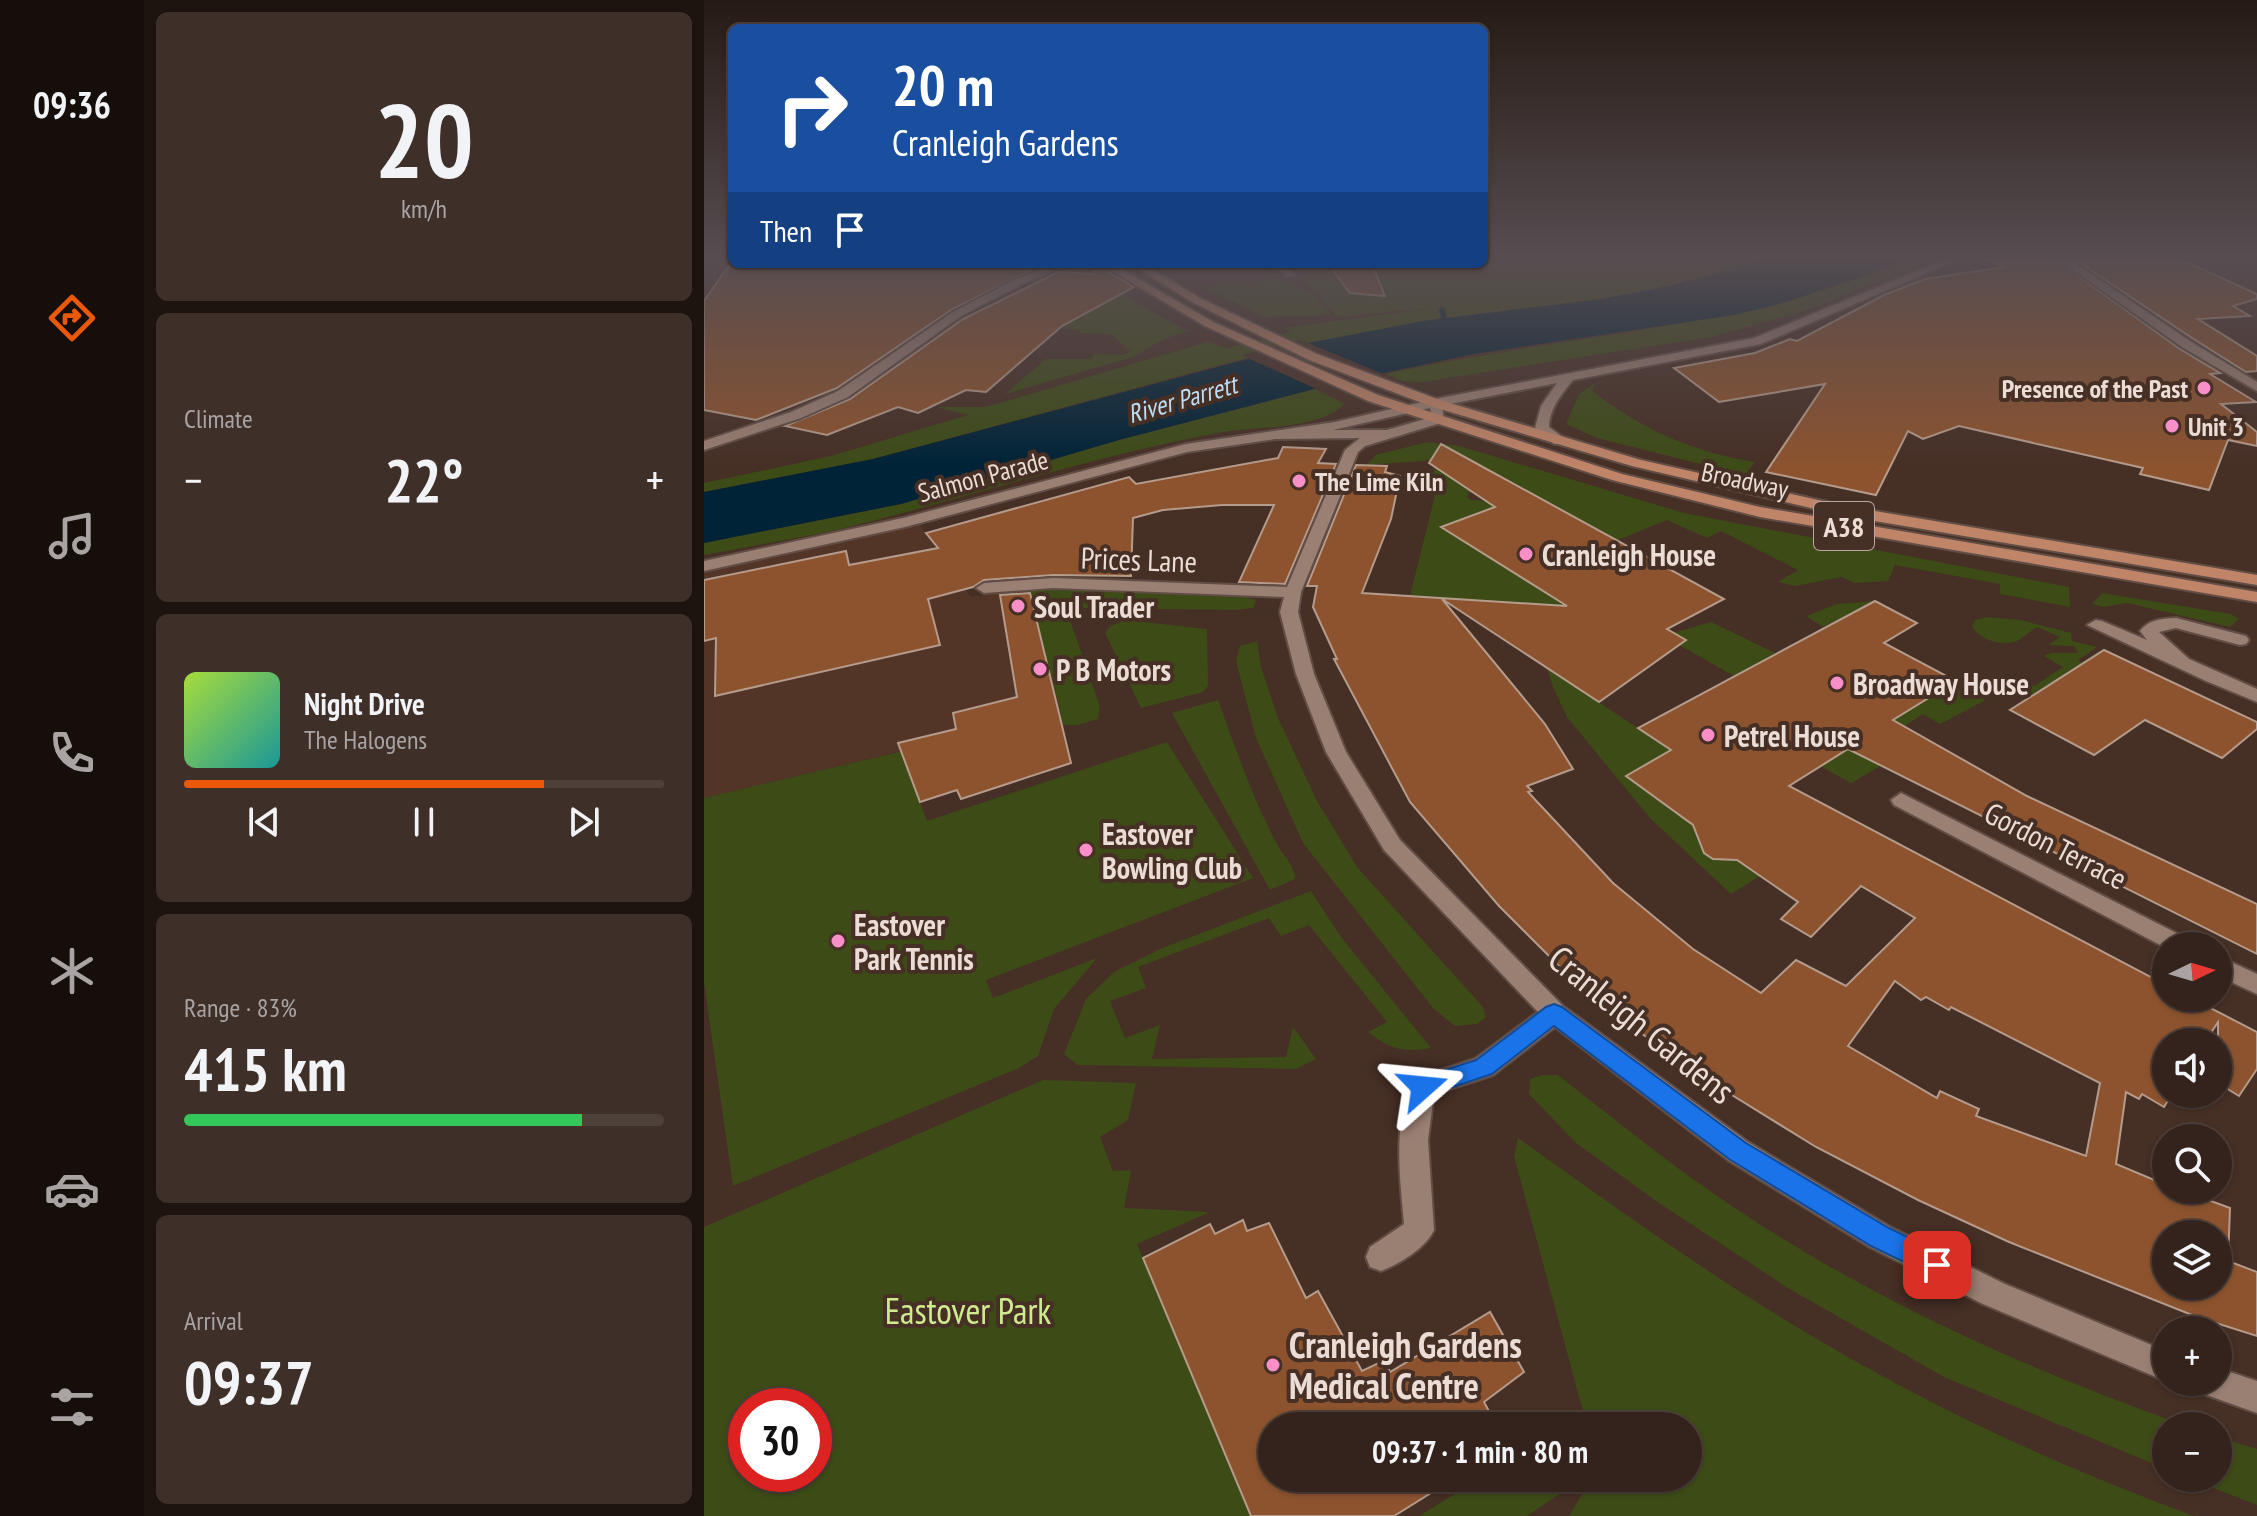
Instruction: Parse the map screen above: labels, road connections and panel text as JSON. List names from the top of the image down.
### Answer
{
  "streets": {
    "main road": ["Broadway", "A38"],
    "street": [
      "Salmon Parade",
      "Prices Lane",
      "Gordon Terrace",
      "Cranleigh Gardens"
    ]
  },
  "crossings": [
    ["Salmon Parade", "Broadway"],
    ["Salmon Parade", "Cranleigh Gardens"],
    ["Broadway", "A38"],
    ["Prices Lane", "Cranleigh Gardens"]
  ],
  "water": ["River Parrett"],
  "parks": ["Eastover Park"],
  "places": [
    "Presence of the Past",
    "Unit 3",
    "The Lime Kiln",
    "Cranleigh House",
    "Soul Trader",
    "P B Motors",
    "Broadway House",
    "Petrel House",
    "Eastover Bowling Club",
    "Eastover Park Tennis",
    "Cranleigh Gardens Medical Centre"
  ],
  "north": "right",
  "page": {
    "tabs": "09:36",
    "tile": [
      ["20", "km/h"],
      "Climate",
      ["Range · 83%", "415 km"],
      ["Arrival", "09:37"]
    ],
    "turn": ["20 m", "Cranleigh Gardens"],
    "then": "Then",
    "heat": ["−", "22°", "+"],
    "song": ["Night Drive", "The Halogens"],
    "map_buttons": ["+", "−"],
    "limit": "30",
    "trip": "09:37 · 1 min · 80 m"
  }
}
